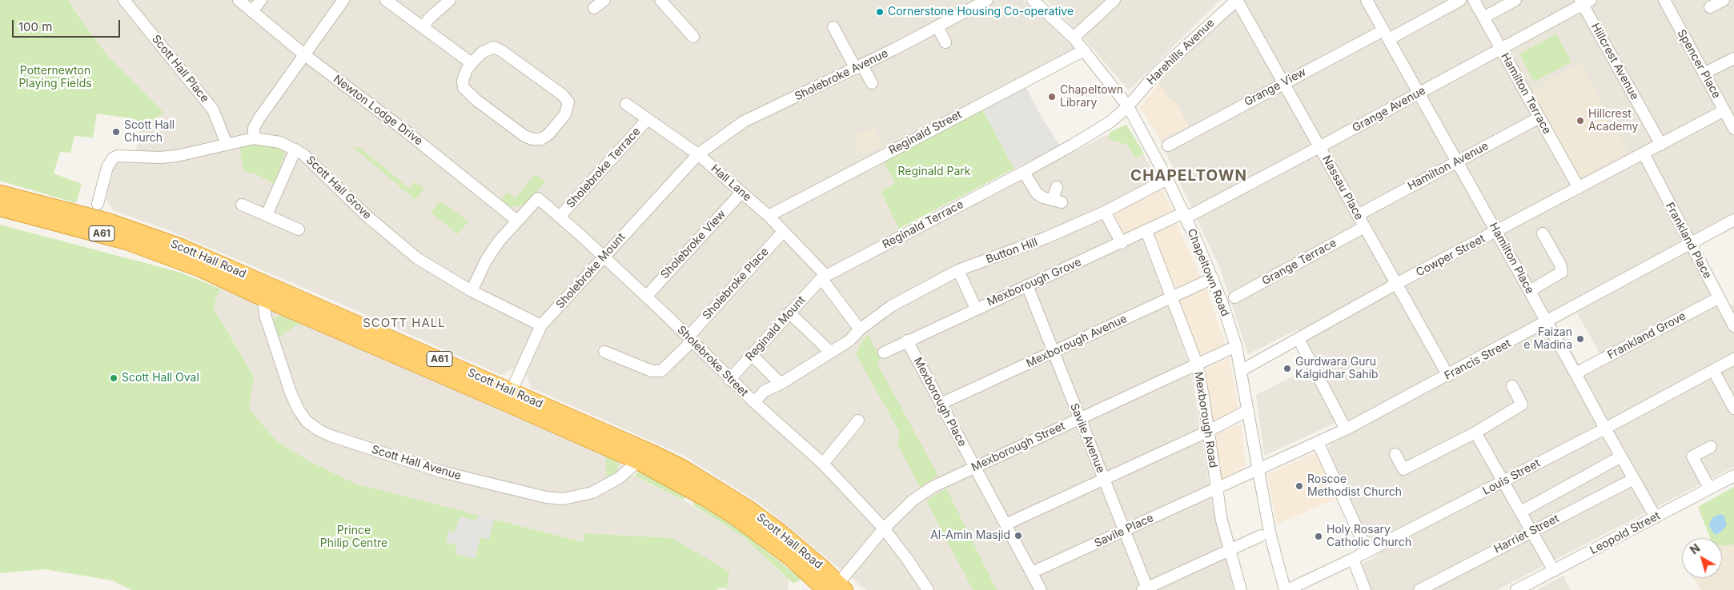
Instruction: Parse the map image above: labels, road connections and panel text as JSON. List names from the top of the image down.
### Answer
{
  "streets": {
    "highway": ["A61", "Scott Hall Road"],
    "street": [
      "Harehills Avenue",
      "Hillcrest Avenue",
      "Spencer Place",
      "Scott Hall Place",
      "Sholebroke Avenue",
      "Grange View",
      "Hamilton Terrace",
      "Grange Avenue",
      "Newton Lodge Drive",
      "Reginald Street",
      "Hamilton Avenue",
      "Sholebroke Terrace",
      "Hall Lane",
      "Scott Hall Grove",
      "Nassau Place",
      "Reginald Terrace",
      "Frankland Place",
      "Sholebroke View",
      "Button Hill",
      "Cowper Street",
      "Hamilton Place",
      "Grange Terrace",
      "Sholebroke Mount",
      "Chapeltown Road",
      "Mexborough Grove",
      "Sholebroke Place",
      "Reginald Mount",
      "Frankland Grove",
      "Mexborough Avenue",
      "Francis Street",
      "Sholebroke Street",
      "Mexborough Place",
      "Mexborough Road",
      "Savile Avenue",
      "Mexborough Street",
      "Scott Hall Avenue",
      "Louis Street",
      "Savile Place",
      "Leopold Street",
      "Harriet Street"
    ]
  },
  "crossings": [
    ["Harehills Avenue", "Nassau Place"],
    ["Harehills Avenue", "Reginald Terrace"],
    ["Harehills Avenue", "Chapeltown Road"],
    ["Hillcrest Avenue", "Grange Avenue"],
    ["Hillcrest Avenue", "Cowper Street"],
    ["Spencer Place", "Cowper Street"],
    ["Scott Hall Place", "Scott Hall Grove"],
    ["Sholebroke Avenue", "Hall Lane"],
    ["Sholebroke Avenue", "Sholebroke Mount"],
    ["Grange View", "Nassau Place"],
    ["Grange View", "Hamilton Place"],
    ["Hamilton Terrace", "Grange Avenue"],
    ["Hamilton Terrace", "Hamilton Avenue"],
    ["Hamilton Terrace", "Cowper Street"],
    ["Grange Avenue", "Nassau Place"],
    ["Grange Avenue", "Hamilton Place"],
    ["Grange Avenue", "Chapeltown Road"],
    ["Grange Avenue", "Mexborough Grove"],
    ["Newton Lodge Drive", "Sholebroke Street"],
    ["Reginald Street", "Hall Lane"],
    ["Reginald Street", "Chapeltown Road"],
    ["Hamilton Avenue", "Nassau Place"],
    ["Hamilton Avenue", "Hamilton Place"],
    ["Sholebroke Terrace", "Hall Lane"],
    ["Sholebroke Terrace", "Sholebroke Street"],
    ["Hall Lane", "Reginald Terrace"],
    ["Hall Lane", "Sholebroke View"],
    ["Hall Lane", "Button Hill"],
    ["Hall Lane", "Sholebroke Mount"],
    ["Hall Lane", "Sholebroke Place"],
    ["Hall Lane", "Reginald Mount"],
    ["Scott Hall Grove", "Sholebroke Mount"],
    ["Nassau Place", "Cowper Street"],
    ["Nassau Place", "Grange Terrace"],
    ["Nassau Place", "Francis Street"],
    ["Reginald Terrace", "Chapeltown Road"],
    ["Reginald Terrace", "Reginald Mount"],
    ["Frankland Place", "Cowper Street"],
    ["Frankland Place", "Frankland Grove"],
    ["Frankland Place", "Francis Street"],
    ["Sholebroke View", "Sholebroke Street"],
    ["Button Hill", "Chapeltown Road"],
    ["Button Hill", "Sholebroke Street"],
    ["Cowper Street", "Hamilton Place"],
    ["Cowper Street", "Chapeltown Road"],
    ["Hamilton Place", "Frankland Grove"],
    ["Hamilton Place", "Francis Street"],
    ["Hamilton Place", "Louis Street"],
    ["Hamilton Place", "Leopold Street"],
    ["Hamilton Place", "Harriet Street"],
    ["Scott Hall Road", "Sholebroke Mount"],
    ["Scott Hall Road", "Mexborough Street"],
    ["Scott Hall Road", "Scott Hall Avenue"],
    ["Sholebroke Mount", "Sholebroke Street"],
    ["Chapeltown Road", "Mexborough Grove"],
    ["Chapeltown Road", "Mexborough Avenue"],
    ["Chapeltown Road", "Francis Street"],
    ["Chapeltown Road", "Mexborough Street"],
    ["Chapeltown Road", "Louis Street"],
    ["Mexborough Grove", "Mexborough Place"],
    ["Mexborough Grove", "Mexborough Road"],
    ["Mexborough Grove", "Savile Avenue"],
    ["Sholebroke Place", "Sholebroke Street"],
    ["Reginald Mount", "Sholebroke Street"],
    ["Mexborough Avenue", "Mexborough Place"],
    ["Mexborough Avenue", "Mexborough Road"],
    ["Mexborough Avenue", "Savile Avenue"],
    ["Francis Street", "Mexborough Road"],
    ["Francis Street", "Savile Place"],
    ["Sholebroke Street", "Mexborough Street"],
    ["Mexborough Place", "Mexborough Street"],
    ["Mexborough Place", "Savile Place"],
    ["Mexborough Road", "Mexborough Street"],
    ["Mexborough Road", "Savile Place"],
    ["Savile Avenue", "Mexborough Street"],
    ["Savile Avenue", "Savile Place"]
  ],
  "districts": ["CHAPELTOWN", "SCOTT HALL"],
  "parks": ["Potternewton Playing Fields", "Reginald Park", "Prince Philip Centre"],
  "places": [
    "Cornerstone Housing Co-operative",
    "Chapeltown Library",
    "Hillcrest Academy",
    "Scott Hall Church",
    "Faizan e Madina",
    "Gurdwara Guru Kalgidhar Sahib",
    "Scott Hall Oval",
    "Roscoe Methodist Church",
    "Al-Amin Masjid",
    "Holy Rosary Catholic Church"
  ],
  "scale_bar": "100 m",
  "north": "top left"
}
